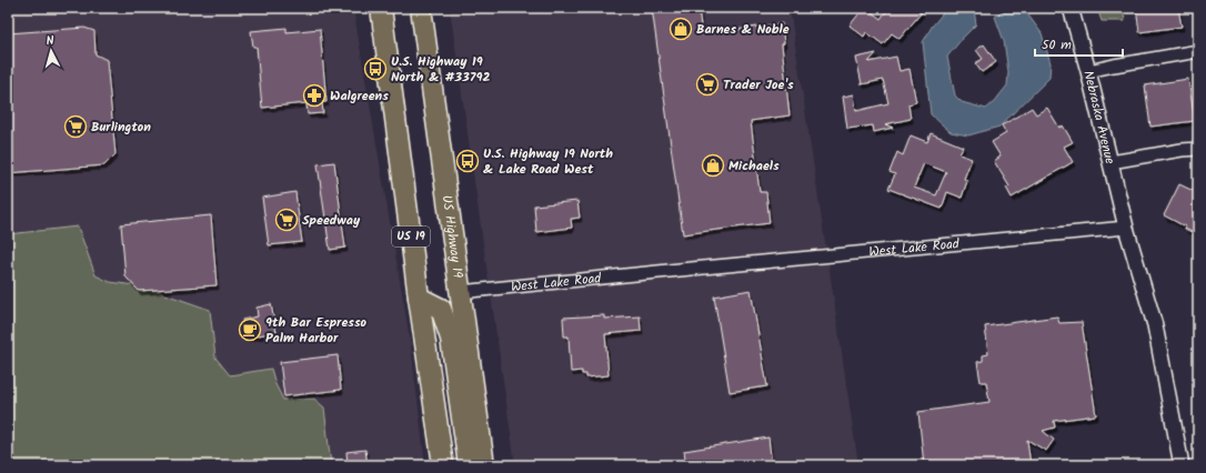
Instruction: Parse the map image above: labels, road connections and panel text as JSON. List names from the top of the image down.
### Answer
{
  "streets": {
    "highway": ["US 19", "US Highway 19"],
    "street": ["Nebraska Avenue", "West Lake Road"]
  },
  "crossings": [
    ["Nebraska Avenue", "West Lake Road"],
    ["US Highway 19", "West Lake Road"]
  ],
  "places": {
    "shop": ["Barnes & Noble", "Michaels"],
    "bus stop": ["U.S. Highway 19 North & #33792", "U.S. Highway 19 North & Lake Road West"],
    "supermarket": ["Trader Joe's", "Burlington", "Speedway"],
    "pharmacy": ["Walgreens"],
    "cafe": ["9th Bar Espresso Palm Harbor"]
  },
  "scale_bar": "50 m",
  "north": "top"
}
